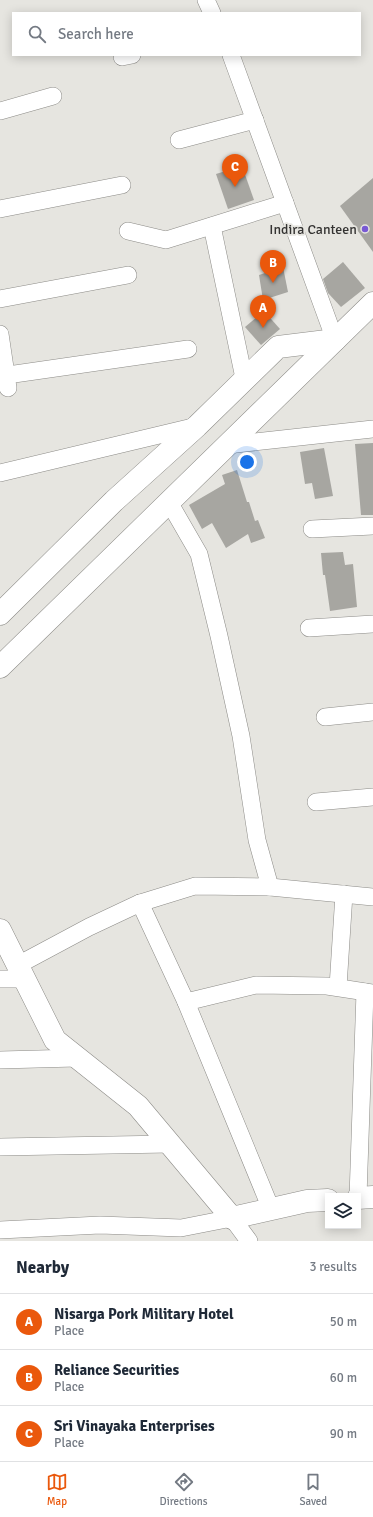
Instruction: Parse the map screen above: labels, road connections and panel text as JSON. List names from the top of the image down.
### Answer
{
  "places": ["Indira Canteen"],
  "page": {
    "search": "Search here",
    "pins": ["C", "B", "A"],
    "heading": ["Nearby", "3 results"],
    "list": [
      {
        "mark": "A",
        "name": "Nisarga Pork Military Hotel",
        "note": "Place",
        "value": "50 m"
      },
      {
        "mark": "B",
        "name": "Reliance Securities",
        "note": "Place",
        "value": "60 m"
      },
      {
        "mark": "C",
        "name": "Sri Vinayaka Enterprises",
        "note": "Place",
        "value": "90 m"
      }
    ],
    "nav": ["Map", "Directions", "Saved"]
  }
}
